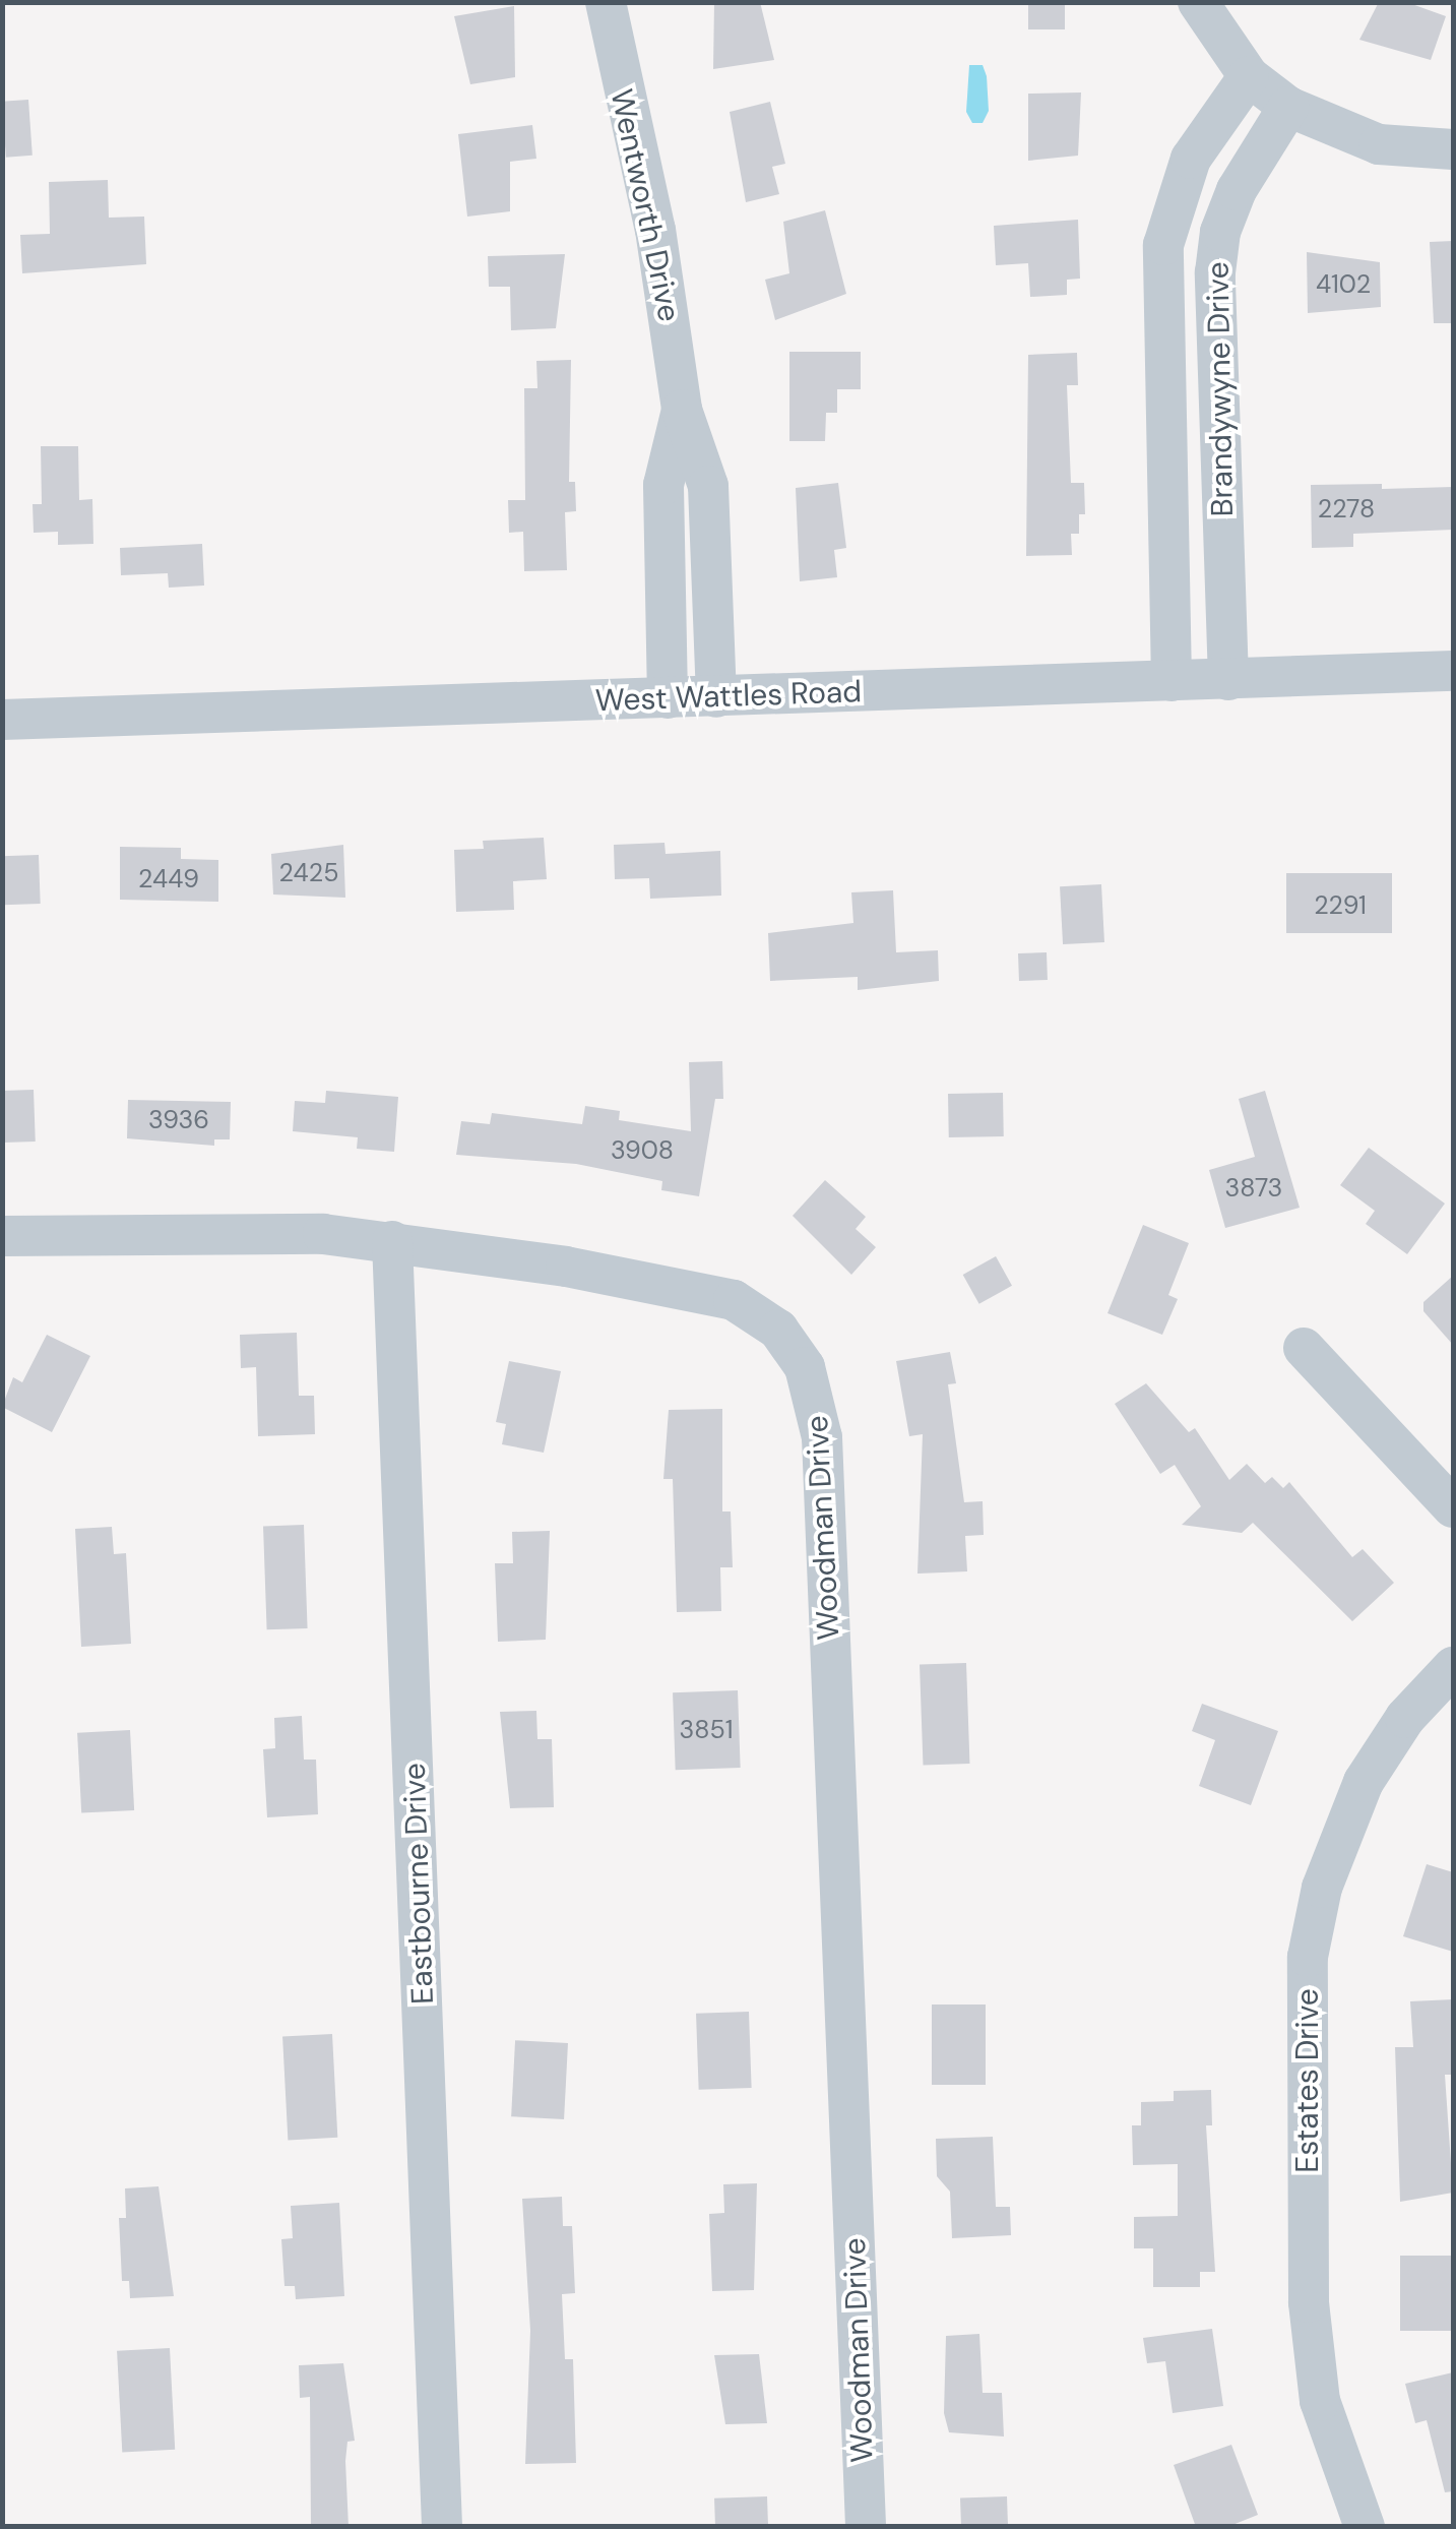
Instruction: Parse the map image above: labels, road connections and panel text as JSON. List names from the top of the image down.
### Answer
{
  "streets": {
    "street": [
      "Wentworth Drive",
      "Brandywyne Drive",
      "West Wattles Road",
      "Woodman Drive",
      "Eastbourne Drive",
      "Estates Drive"
    ]
  },
  "crossings": [
    ["Wentworth Drive", "West Wattles Road"],
    ["Brandywyne Drive", "West Wattles Road"],
    ["Woodman Drive", "Eastbourne Drive"]
  ],
  "house_numbers": [
    "4102",
    "2278",
    "2425",
    "2449",
    "2291",
    "3936",
    "3908",
    "3873",
    "3851"
  ]
}
